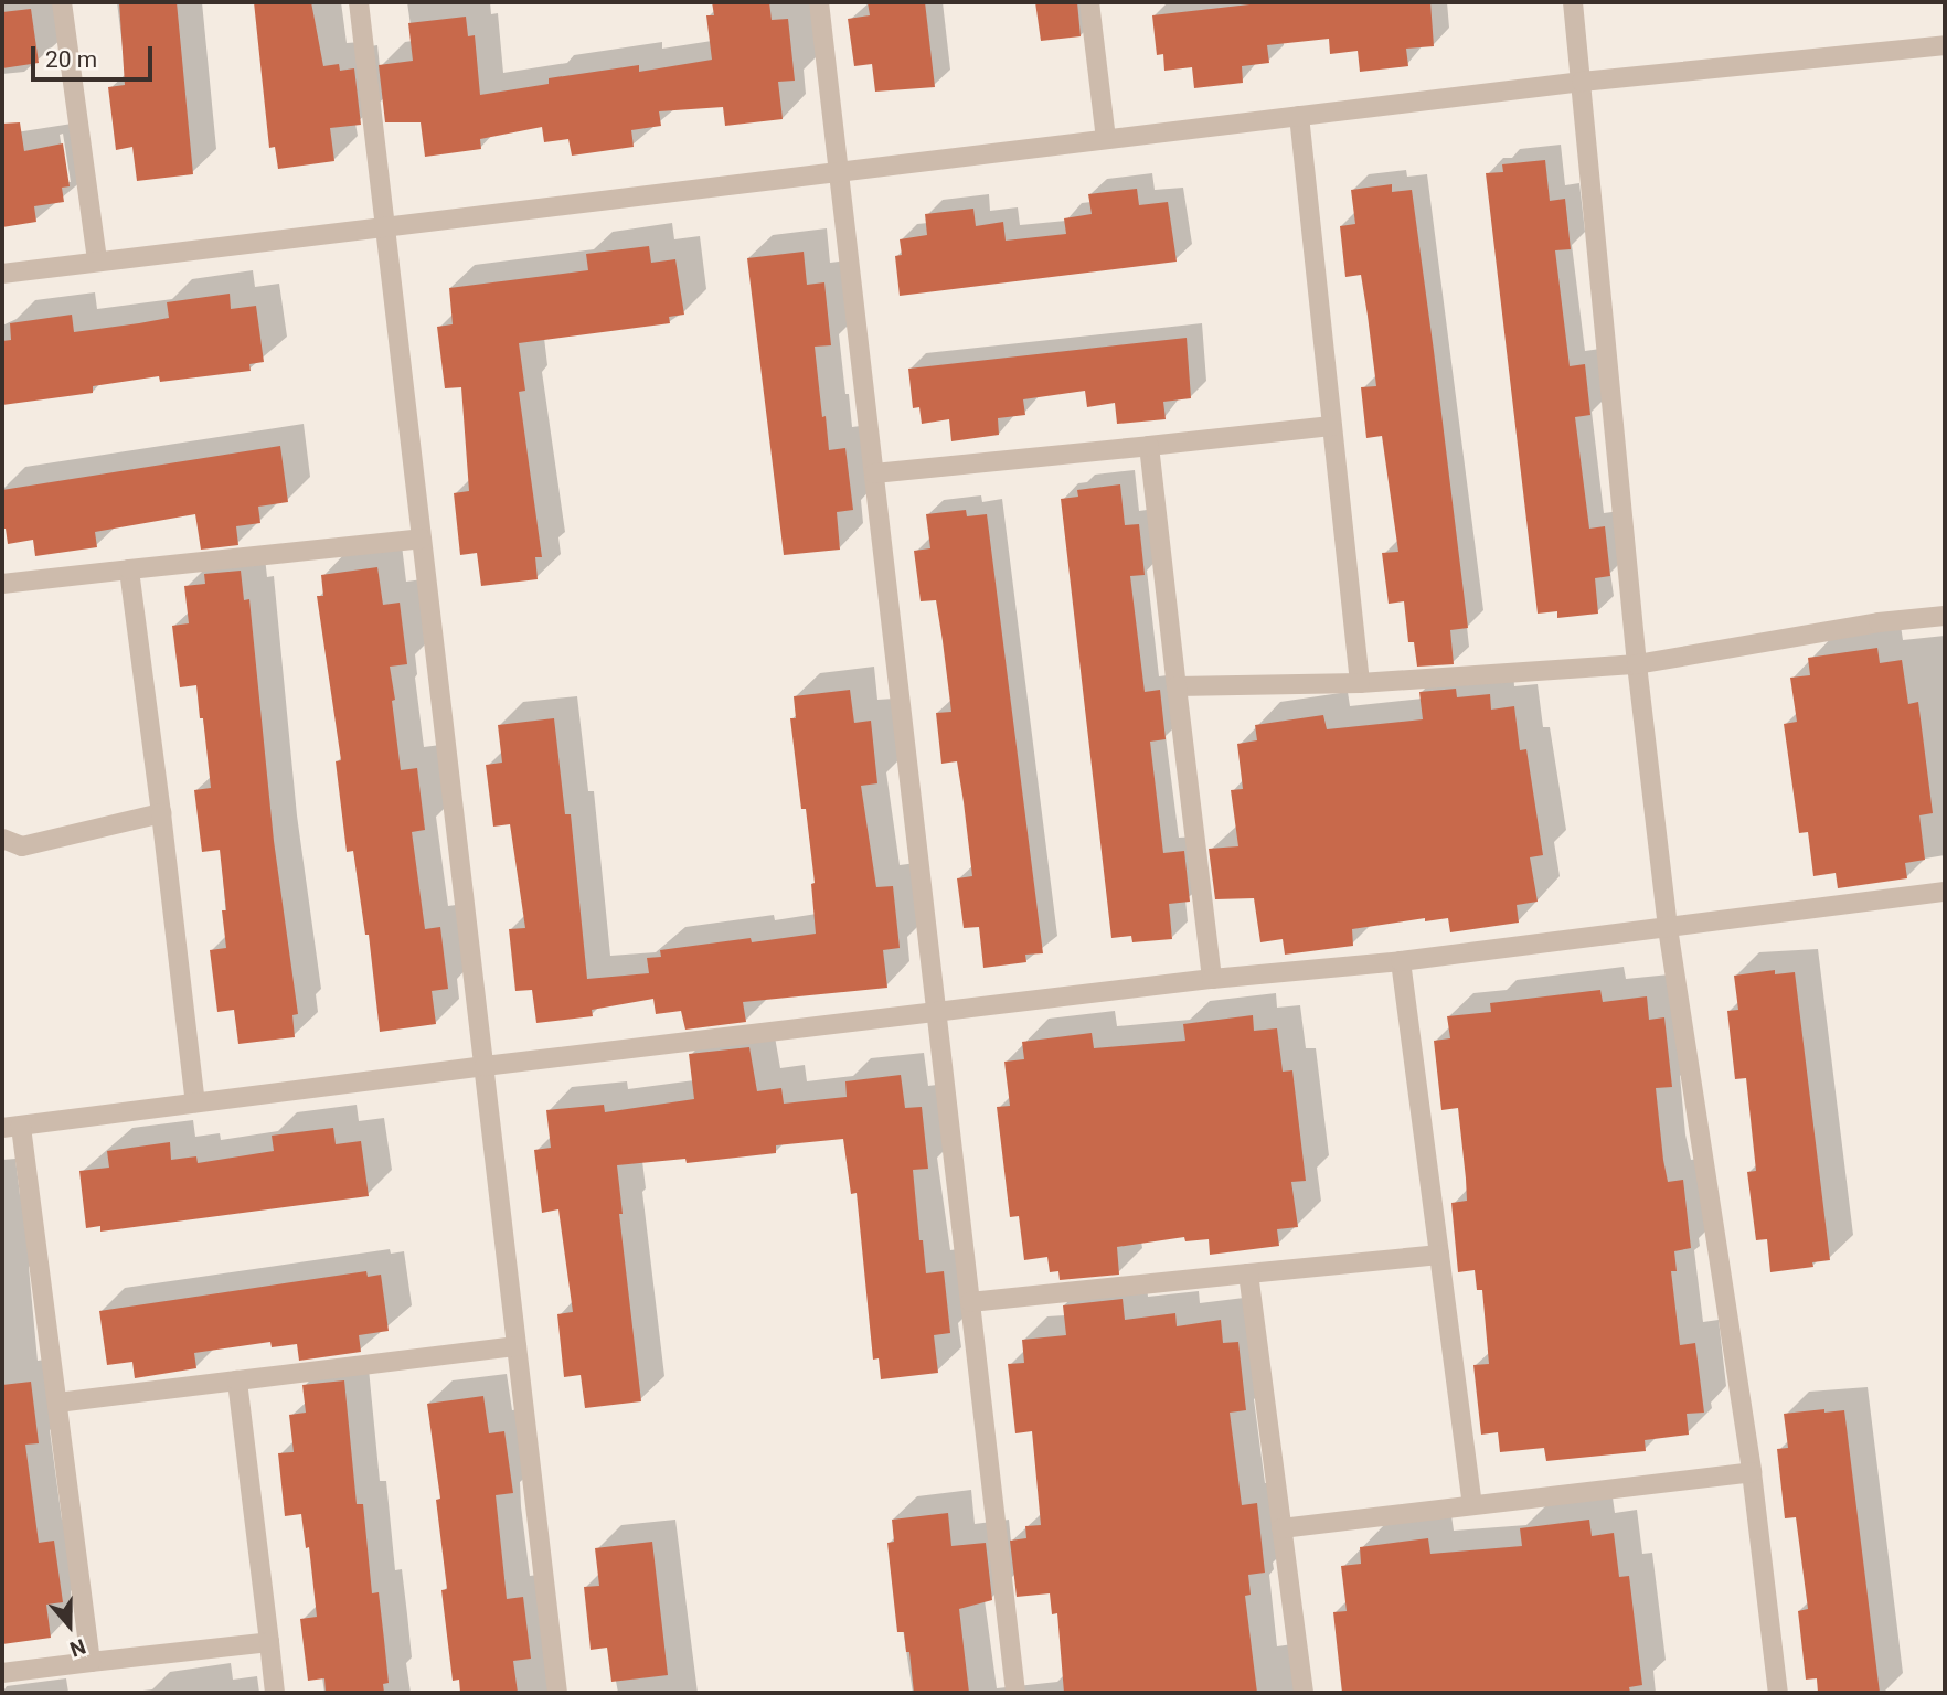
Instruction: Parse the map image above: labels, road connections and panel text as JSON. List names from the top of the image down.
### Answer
{
  "scale_bar": "20 m",
  "north": "bottom"
}
